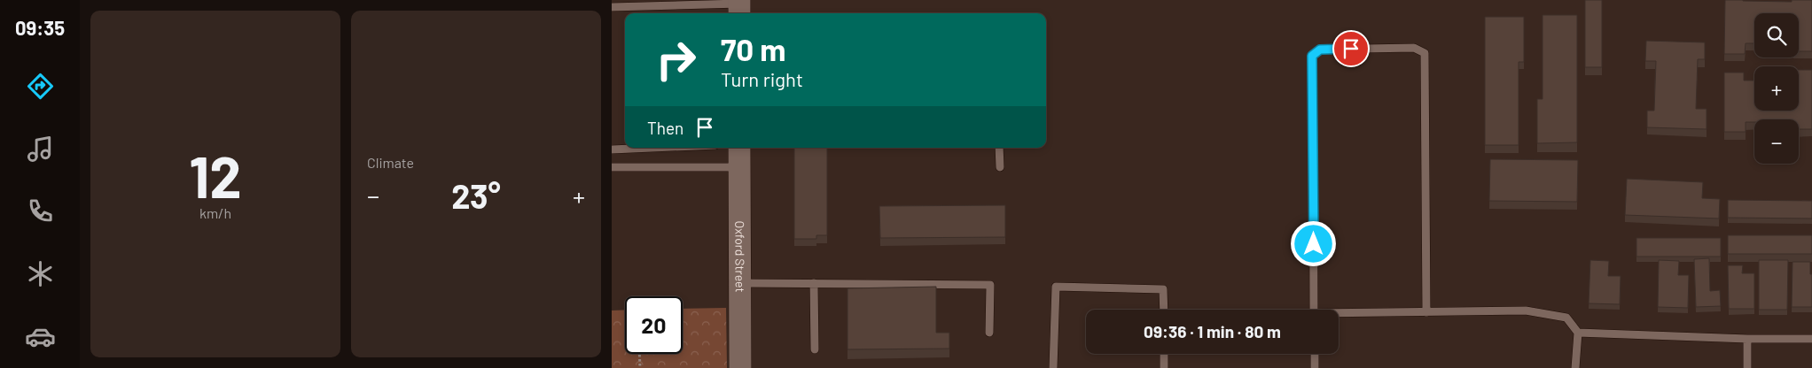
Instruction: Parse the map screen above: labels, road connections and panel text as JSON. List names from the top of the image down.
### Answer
{
  "streets": {
    "street": ["Oxford Street"]
  },
  "page": {
    "tabs": "09:35",
    "tile": [
      ["12", "km/h"],
      "Climate"
    ],
    "map_buttons": ["+", "−"],
    "turn": ["70 m", "Turn right"],
    "then": "Then",
    "heat": ["−", "23°", "+"],
    "limit": "20",
    "trip": "09:36 · 1 min · 80 m"
  }
}
